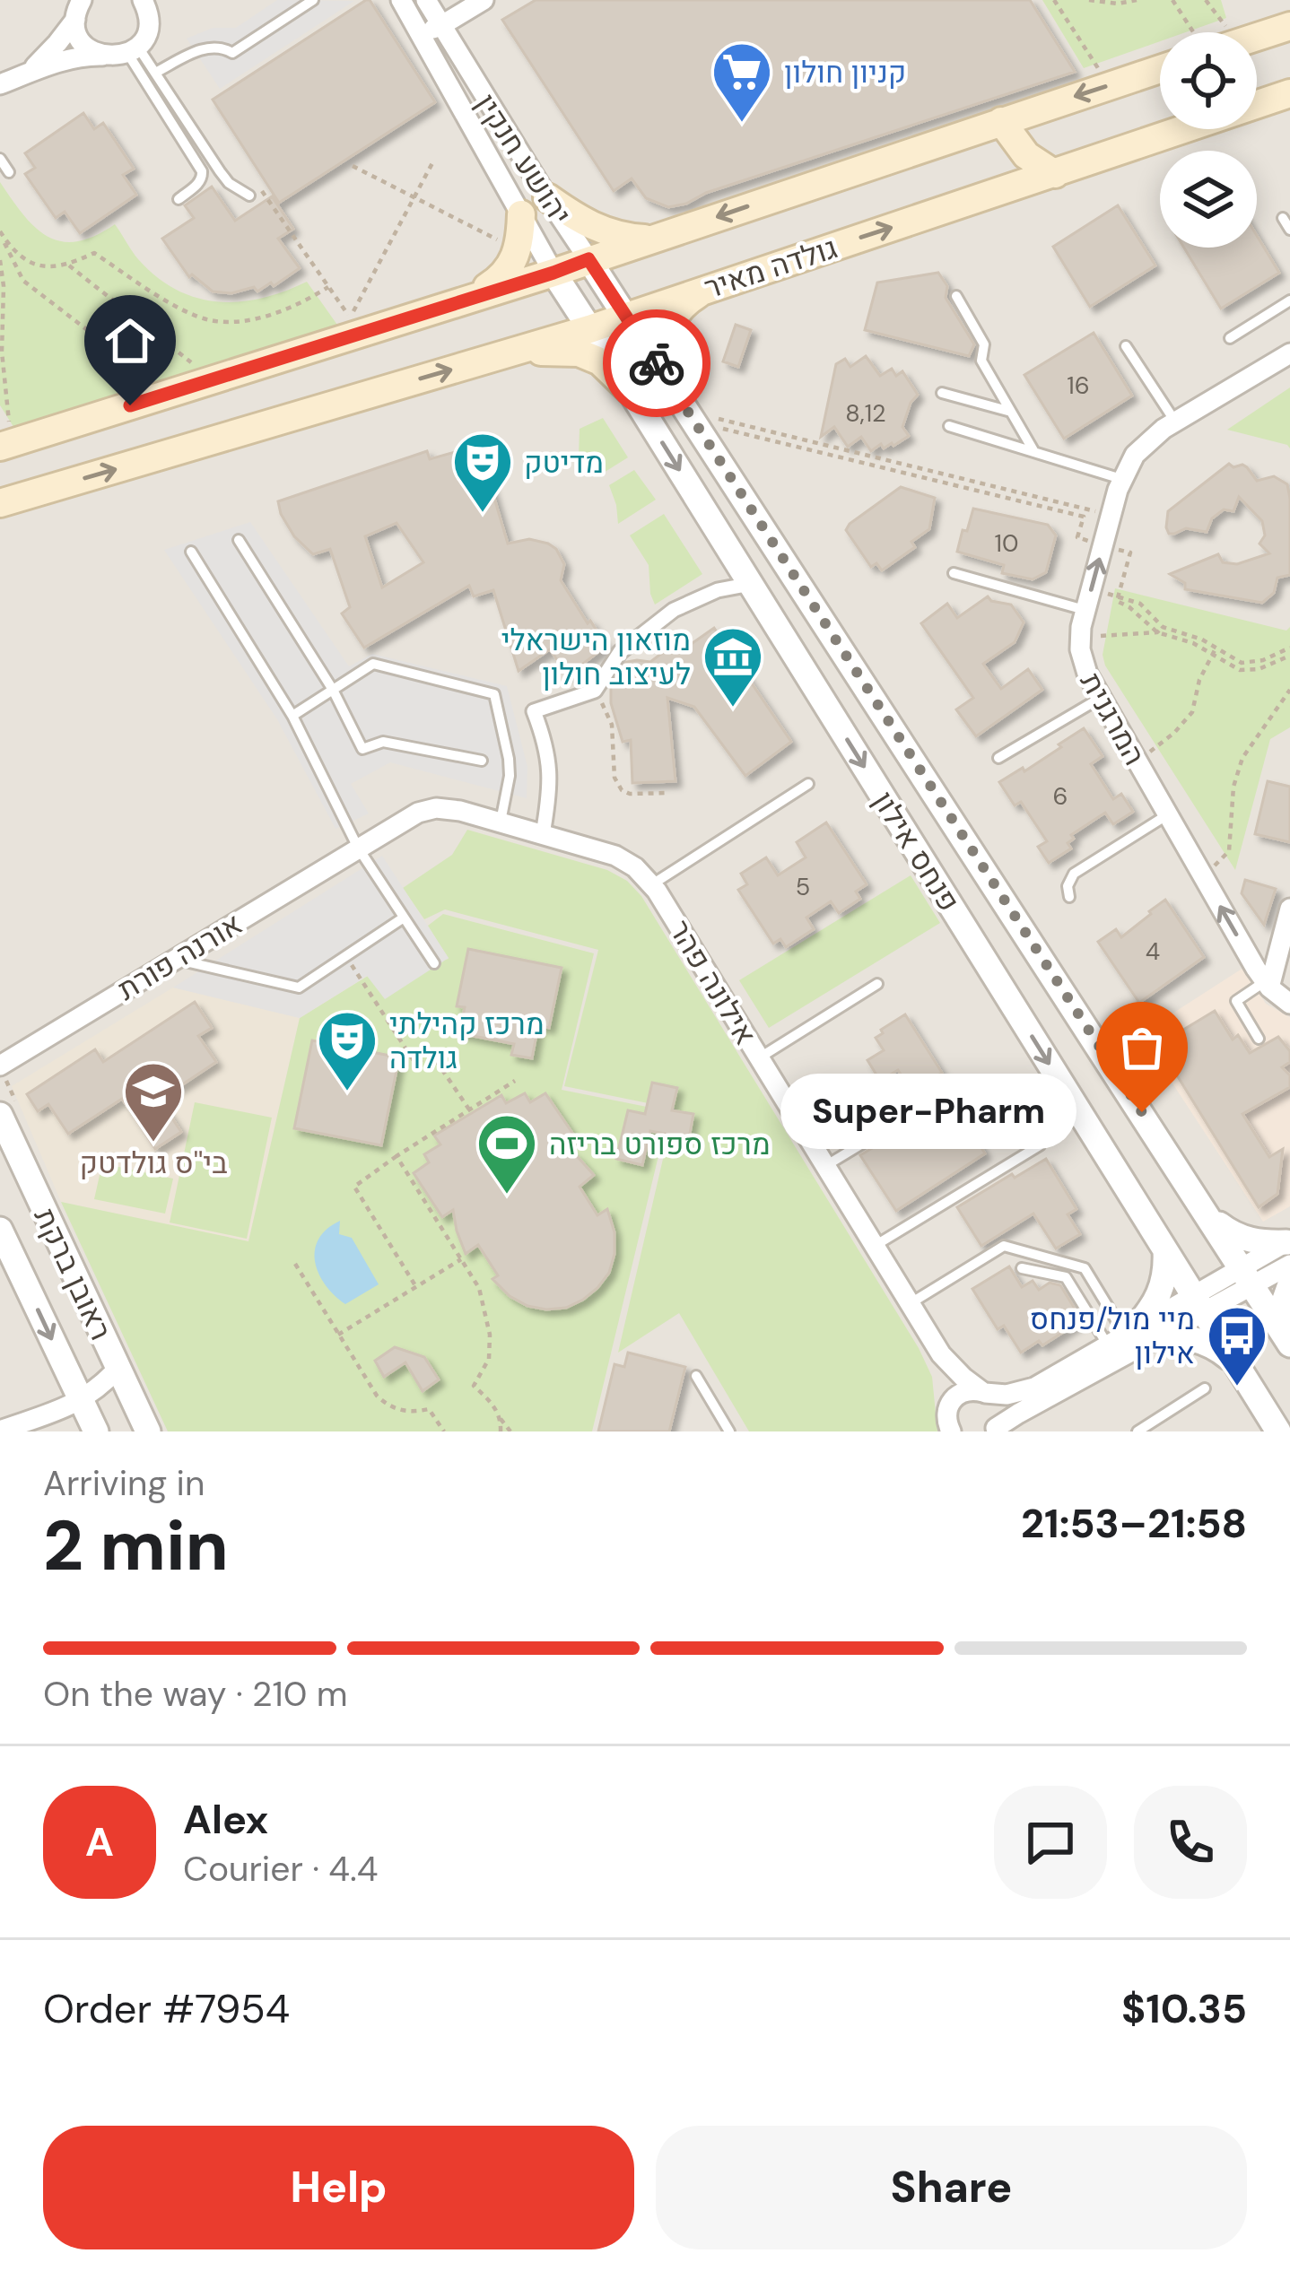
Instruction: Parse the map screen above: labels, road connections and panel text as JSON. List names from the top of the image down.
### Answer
{
  "streets": {
    "main road": ["גולדה מאיר"],
    "street": [
      "יהושע חנקין",
      "המרגנית",
      "פנחס אילון",
      "אורנה פורת",
      "אילונה פהר",
      "ראובן ברקת"
    ]
  },
  "crossings": [
    ["יהושע חנקין", "גולדה מאיר"],
    ["יהושע חנקין", "פנחס אילון"],
    ["גולדה מאיר", "פנחס אילון"],
    ["אורנה פורת", "אילונה פהר"]
  ],
  "places": {
    "supermarket": ["קניון חולון"],
    "theatre": ["מדיטק", "מרכז קהילתי גולדה"],
    "museum": ["מוזאון הישראלי לעיצוב חולון"],
    "other": ["Super-Pharm"],
    "school or university": ["בי''ס גולדטק"],
    "sports": ["מרכז ספורט בריזה"],
    "bus stop": ["מיי מול/פנחס אילון"]
  },
  "house_numbers": [
    "16",
    "8,12",
    "10",
    "6",
    "5",
    "4"
  ],
  "page": {
    "bubble": "Super-Pharm",
    "heading": ["2 min", "Arriving in", "21:53–21:58"],
    "panel": [
      "Alex",
      "Courier · 4.4",
      "Order #7954",
      "$10.35"
    ],
    "bar": "On the way · 210 m",
    "round": "A",
    "buttons": ["Help", "Share"]
  }
}
